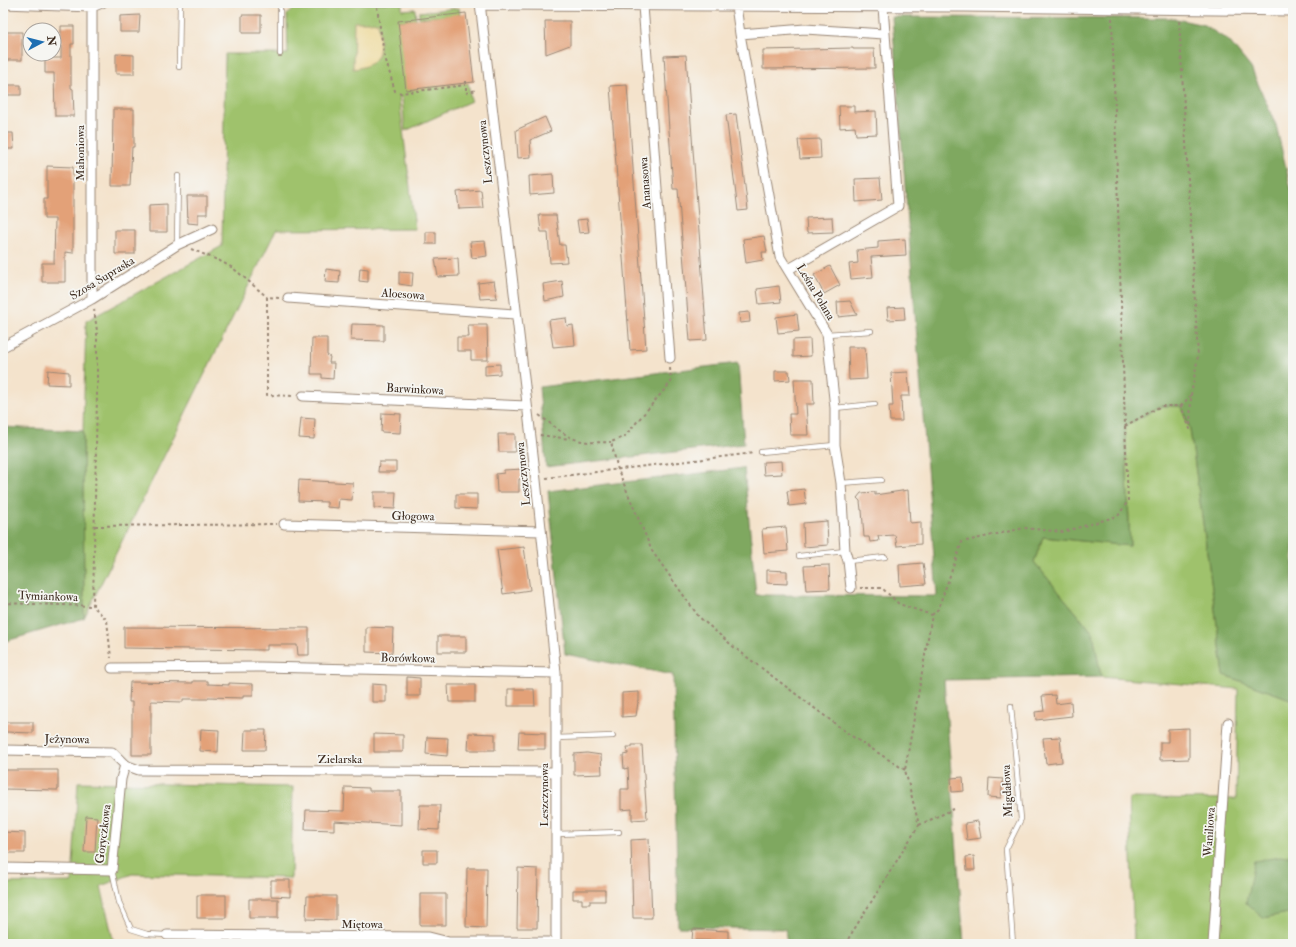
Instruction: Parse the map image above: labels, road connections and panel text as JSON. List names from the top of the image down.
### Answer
{
  "streets": {
    "street": [
      "Leszczynowa",
      "Mahoniowa",
      "Ananasowa",
      "Szosa Supraska",
      "Leśna Polana",
      "Aloesowa",
      "Barwinkowa",
      "Głogowa",
      "Borówkowa",
      "Jeżynowa",
      "Zielarska",
      "Waniliowa",
      "Goryczkowa",
      "Miętowa"
    ],
    "lane": ["Migdałowa"],
    "path": ["Tymiankowa"]
  },
  "crossings": [
    ["Leszczynowa", "Aloesowa"],
    ["Leszczynowa", "Barwinkowa"],
    ["Leszczynowa", "Głogowa"],
    ["Leszczynowa", "Borówkowa"],
    ["Leszczynowa", "Zielarska"],
    ["Leszczynowa", "Miętowa"],
    ["Mahoniowa", "Szosa Supraska"],
    ["Jeżynowa", "Zielarska"],
    ["Jeżynowa", "Goryczkowa"],
    ["Zielarska", "Goryczkowa"]
  ],
  "north": "right"
}
